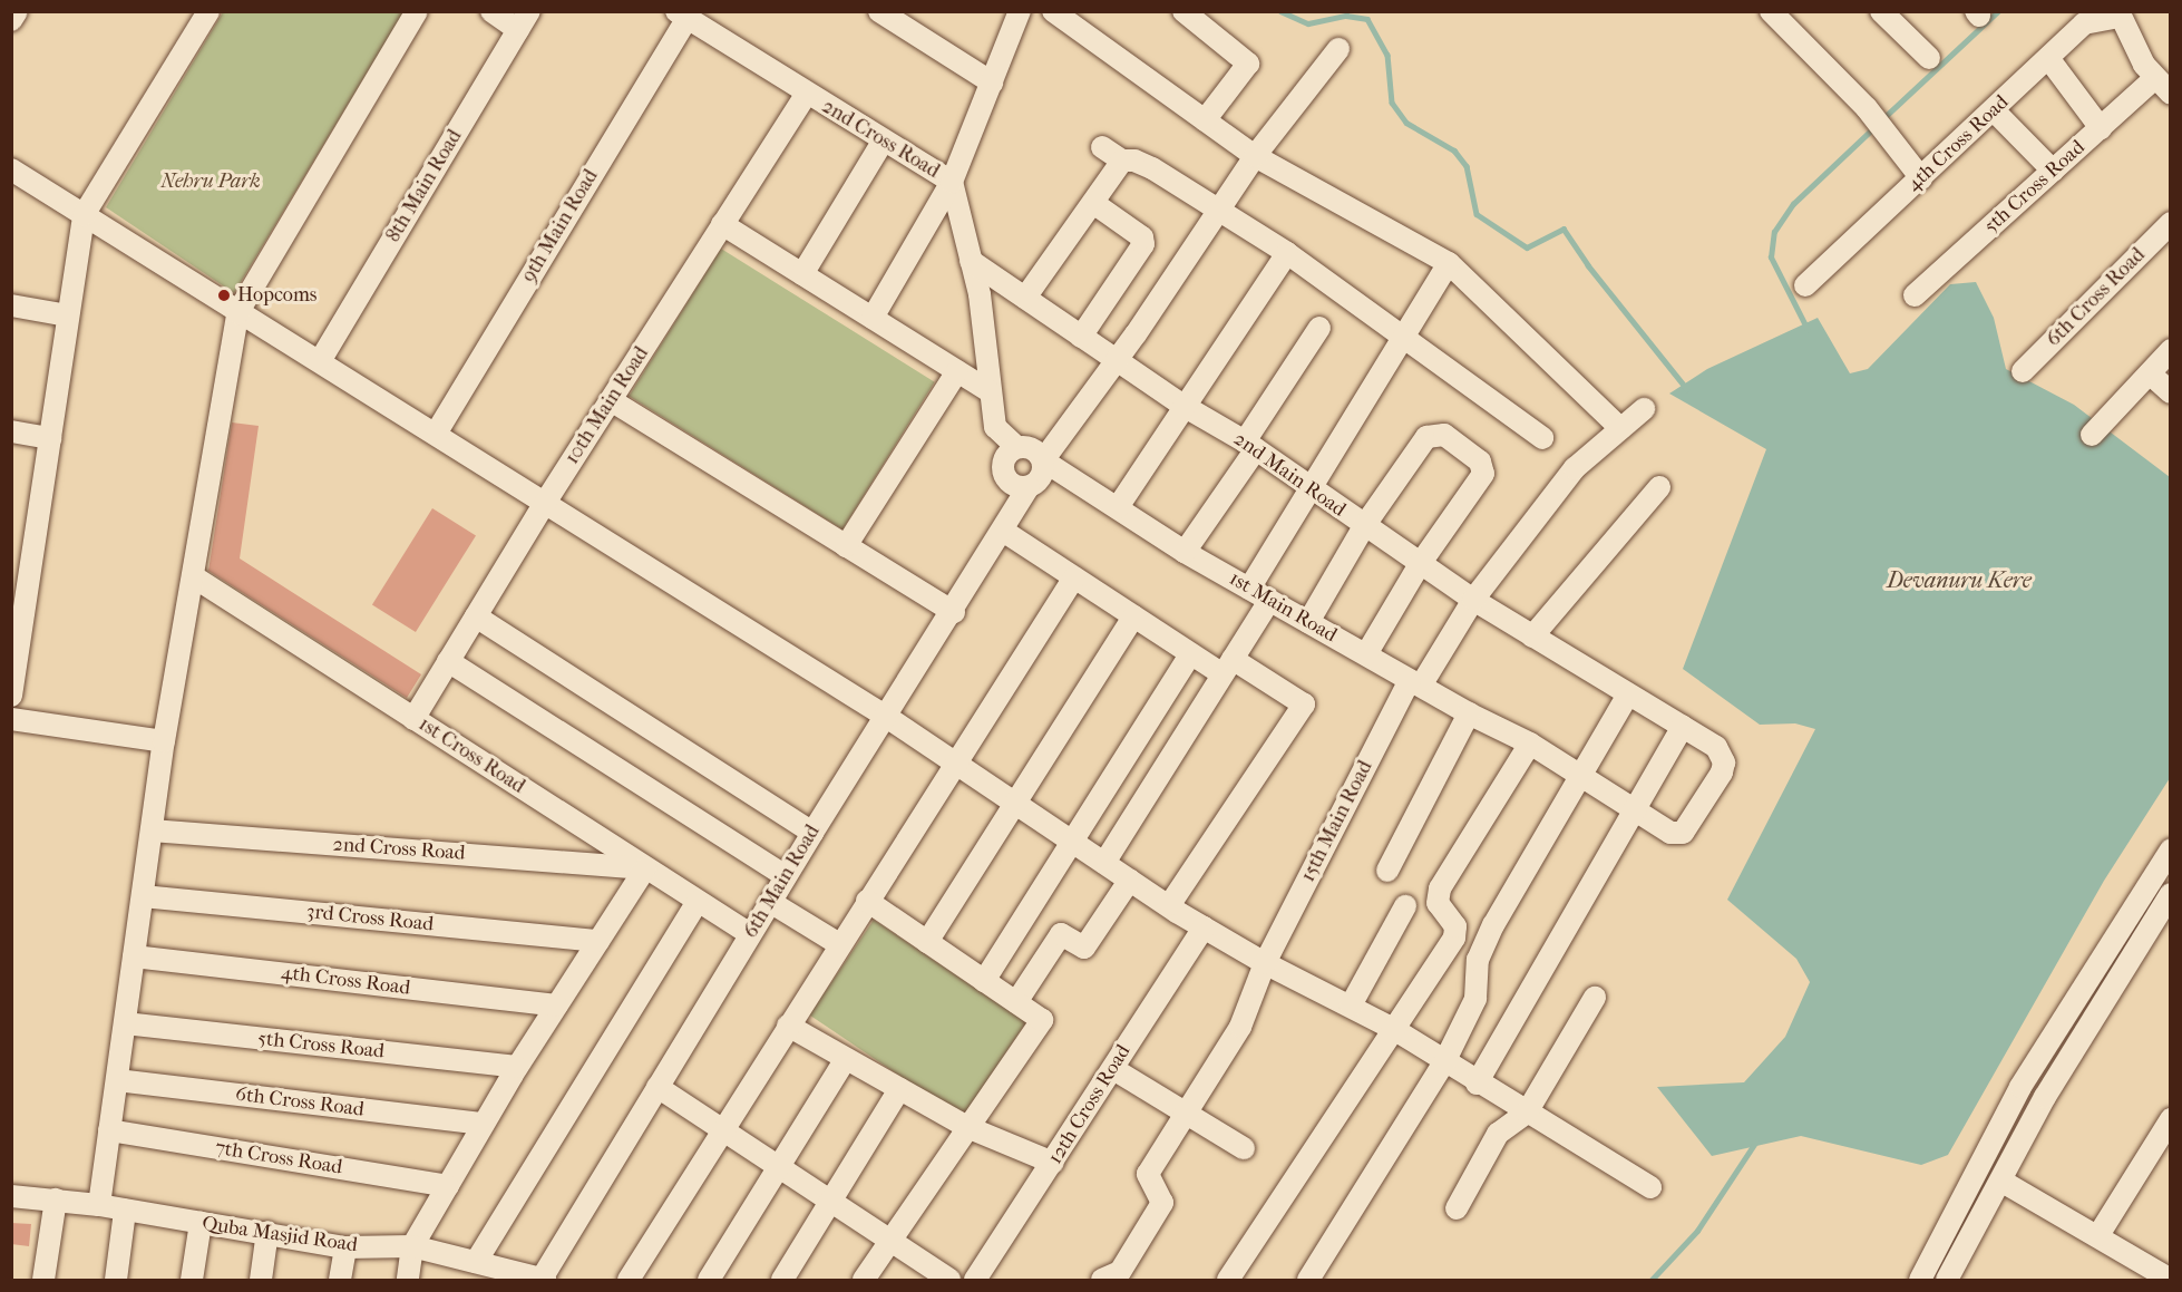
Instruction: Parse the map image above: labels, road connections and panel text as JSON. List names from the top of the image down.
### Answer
{
  "streets": {
    "street": [
      "2nd Cross Road",
      "4th Cross Road",
      "8th Main Road",
      "5th Cross Road",
      "9th Main Road",
      "6th Cross Road",
      "10th Main Road",
      "2nd Main Road",
      "1st Main Road",
      "1st Cross Road",
      "15th Main Road",
      "6th Main Road",
      "3rd Cross Road",
      "12th Cross Road",
      "7th Cross Road",
      "Quba Masjid Road"
    ]
  },
  "crossings": [
    ["2nd Cross Road", "9th Main Road"],
    ["2nd Cross Road", "10th Main Road"],
    ["2nd Cross Road", "2nd Main Road"],
    ["2nd Cross Road", "1st Main Road"],
    ["2nd Cross Road", "1st Cross Road"],
    ["2nd Cross Road", "6th Main Road"],
    ["10th Main Road", "1st Cross Road"],
    ["2nd Main Road", "1st Main Road"],
    ["2nd Main Road", "15th Main Road"],
    ["1st Main Road", "15th Main Road"],
    ["1st Main Road", "6th Main Road"],
    ["1st Cross Road", "6th Main Road"],
    ["6th Main Road", "Quba Masjid Road"]
  ],
  "water": ["Devanuru Kere"],
  "parks": ["Nehru Park"],
  "places": ["Hopcoms"]
}
